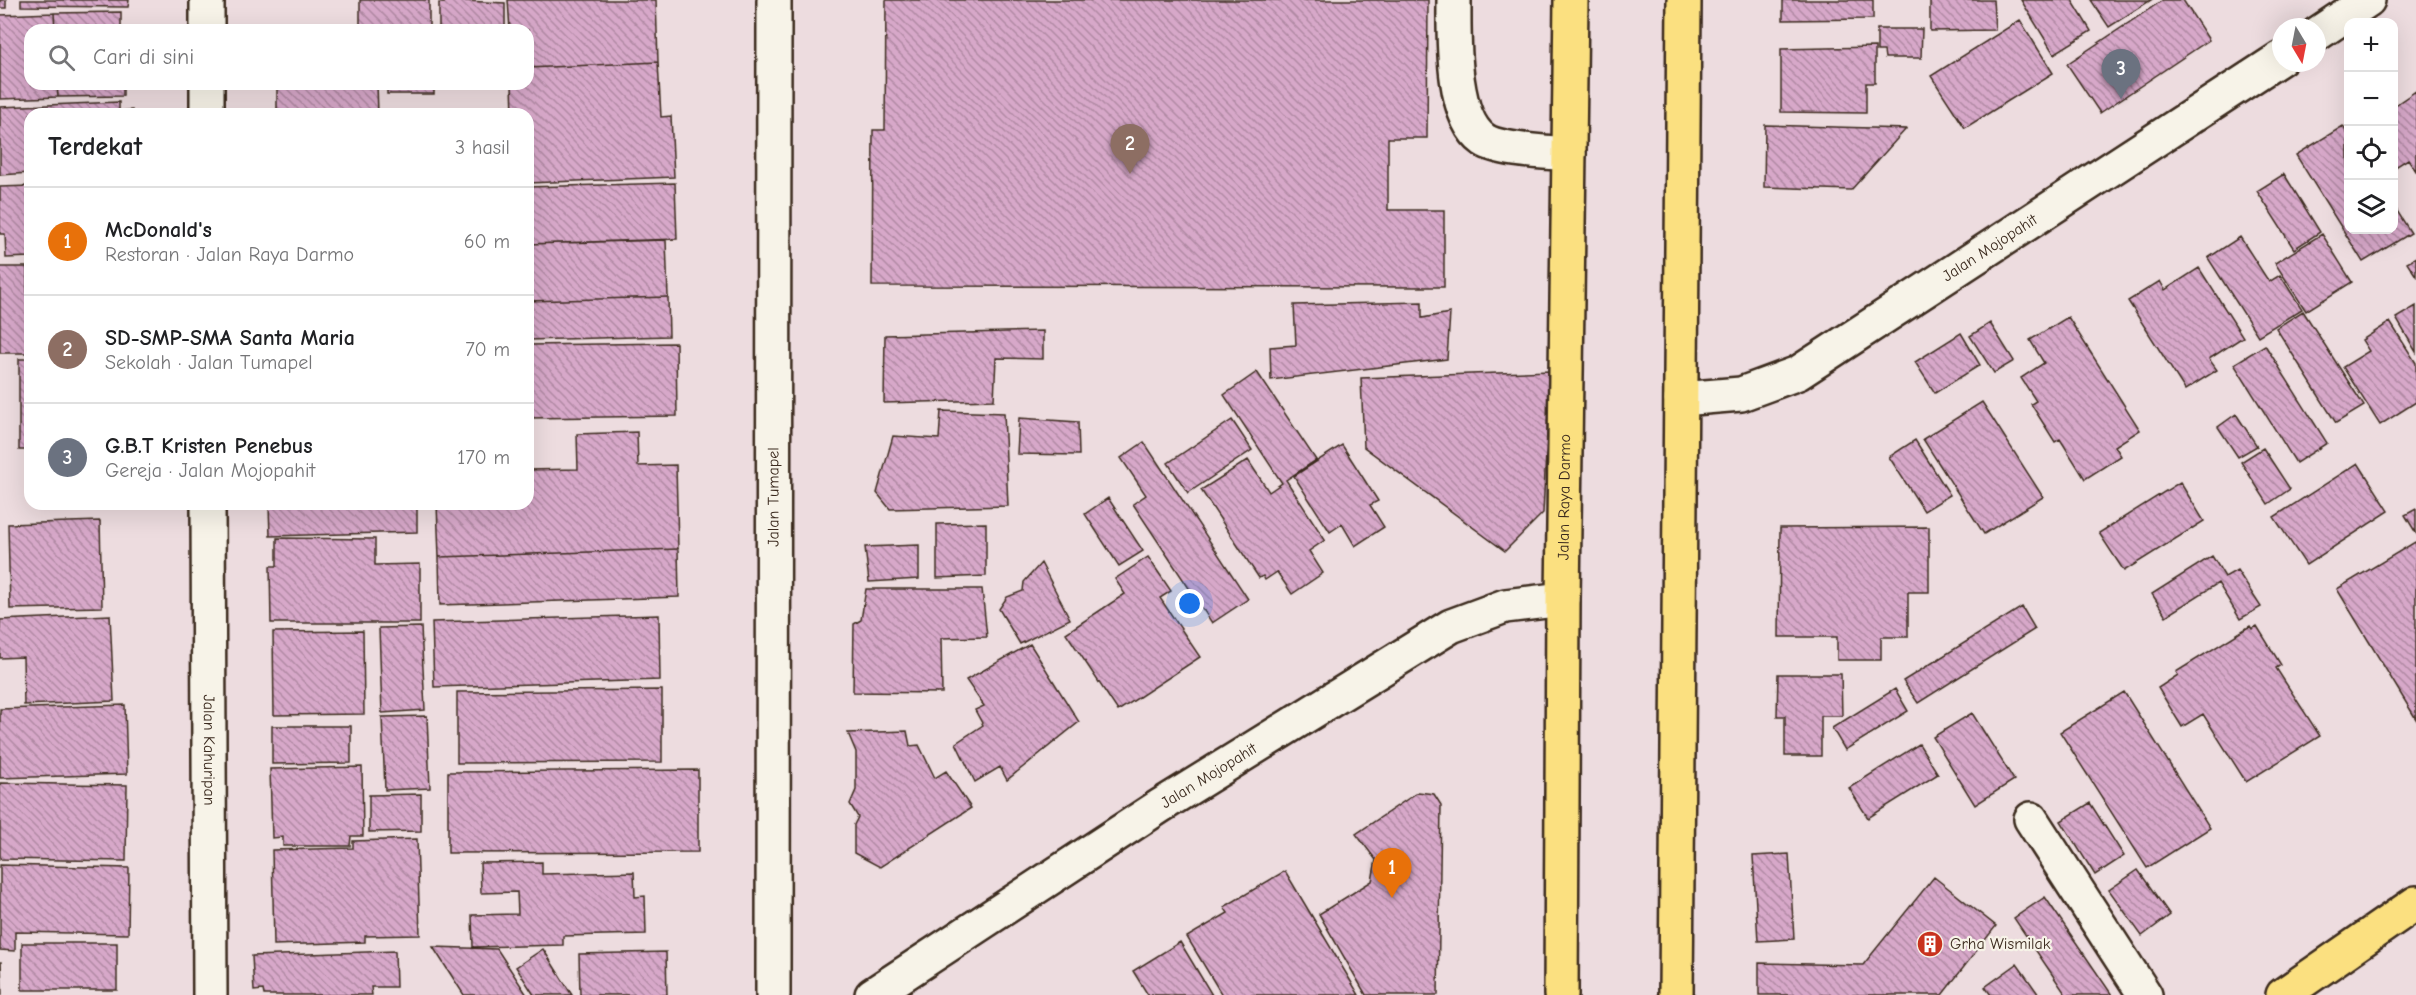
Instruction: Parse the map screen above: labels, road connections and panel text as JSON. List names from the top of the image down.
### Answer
{
  "streets": {
    "main road": ["Jalan Raya Darmo"],
    "street": ["Jalan Mojopahit", "Jalan Tumapel", "Jalan Kahuripan"]
  },
  "crossings": [
    ["Jalan Mojopahit", "Jalan Raya Darmo"]
  ],
  "places": {
    "building": ["Grha Wismilak"]
  },
  "north": "bottom",
  "page": {
    "map_buttons": ["+", "−"],
    "search": "Cari di sini",
    "pins": ["3", "2", "1"],
    "heading": ["Terdekat", "3 hasil"],
    "list": [
      {
        "mark": "1",
        "name": "McDonald's",
        "note": "Restoran · Jalan Raya Darmo",
        "value": "60 m"
      },
      {
        "mark": "2",
        "name": "SD-SMP-SMA Santa Maria",
        "note": "Sekolah · Jalan Tumapel",
        "value": "70 m"
      },
      {
        "mark": "3",
        "name": "G.B.T Kristen Penebus",
        "note": "Gereja · Jalan Mojopahit",
        "value": "170 m"
      }
    ]
  }
}
